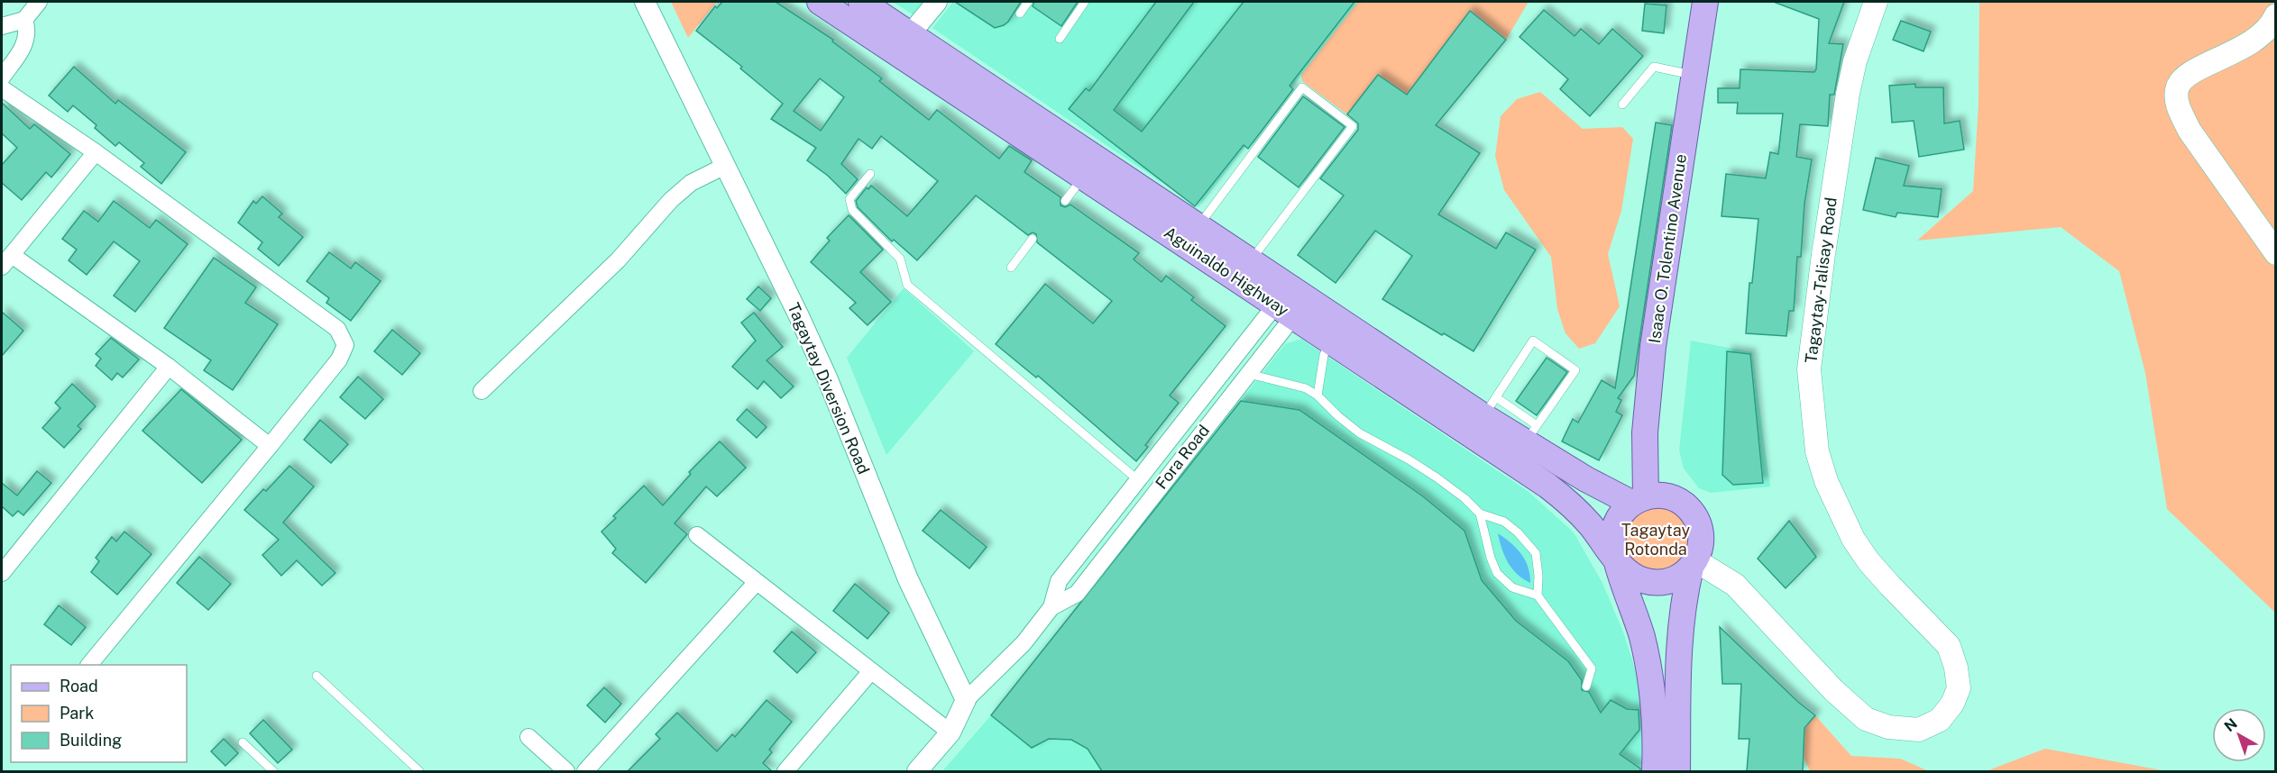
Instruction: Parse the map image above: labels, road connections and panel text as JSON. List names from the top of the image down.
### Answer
{
  "streets": {
    "main road": ["Isaac O. Tolentino Avenue", "Aguinaldo Highway", "Tagaytay-Talisay Road"],
    "street": ["Tagaytay Diversion Road", "Fora Road"]
  },
  "crossings": [
    ["Isaac O. Tolentino Avenue", "Aguinaldo Highway"],
    ["Isaac O. Tolentino Avenue", "Tagaytay-Talisay Road"],
    ["Aguinaldo Highway", "Tagaytay-Talisay Road"],
    ["Aguinaldo Highway", "Fora Road"],
    ["Tagaytay Diversion Road", "Fora Road"]
  ],
  "parks": ["Tagaytay Rotonda"],
  "legend": ["Road", "Park", "Building"],
  "north": "top left"
}
